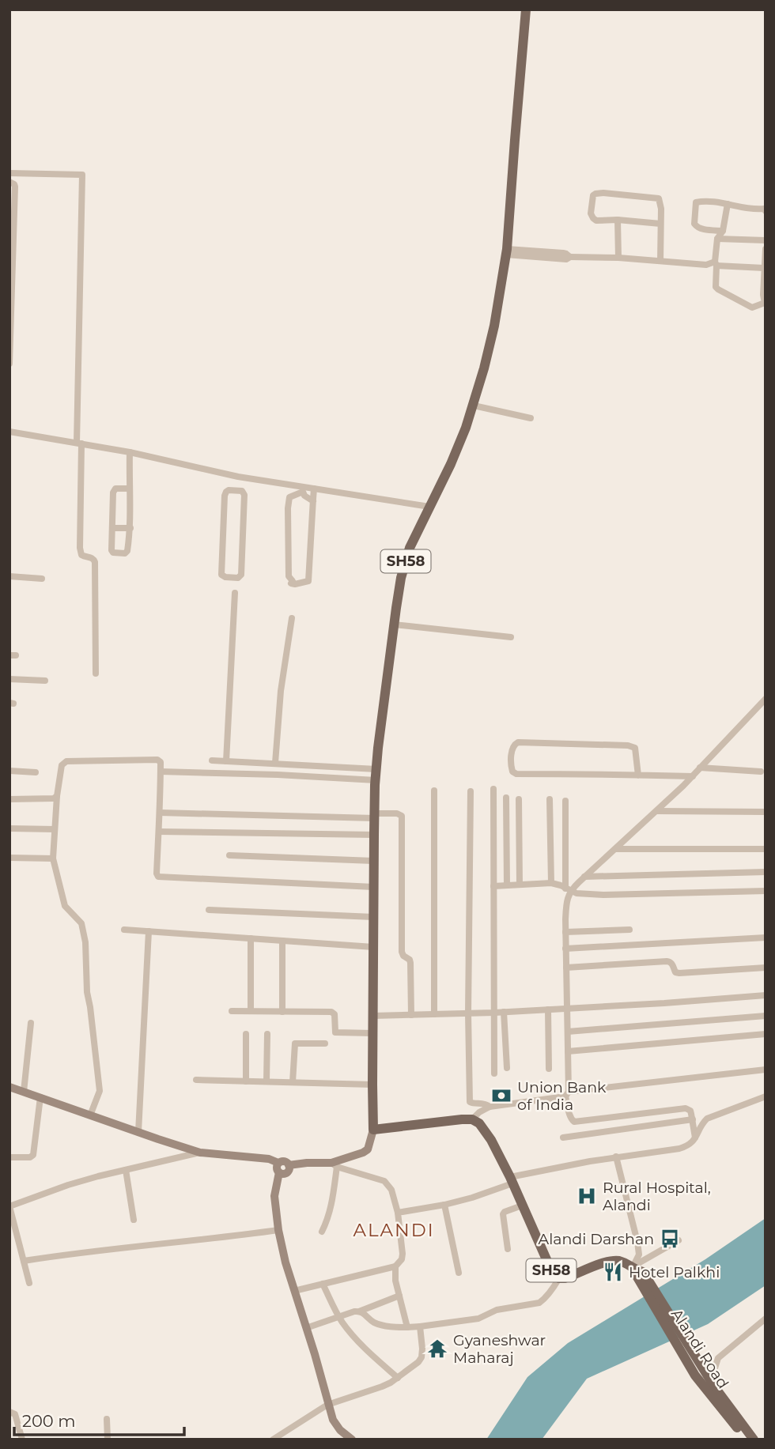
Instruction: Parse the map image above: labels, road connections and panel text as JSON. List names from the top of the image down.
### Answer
{
  "streets": {
    "main road": ["SH58", "Alandi Road"]
  },
  "crossings": [
    ["SH58", "Alandi Road"]
  ],
  "districts": ["ALANDI"],
  "places": {
    "bank": ["Union Bank of India"],
    "hospital": ["Rural Hospital, Alandi"],
    "bus stop": ["Alandi Darshan"],
    "restaurant": ["Hotel Palkhi"],
    "temple": ["Gyaneshwar Maharaj"]
  },
  "scale_bar": "200 m"
}
